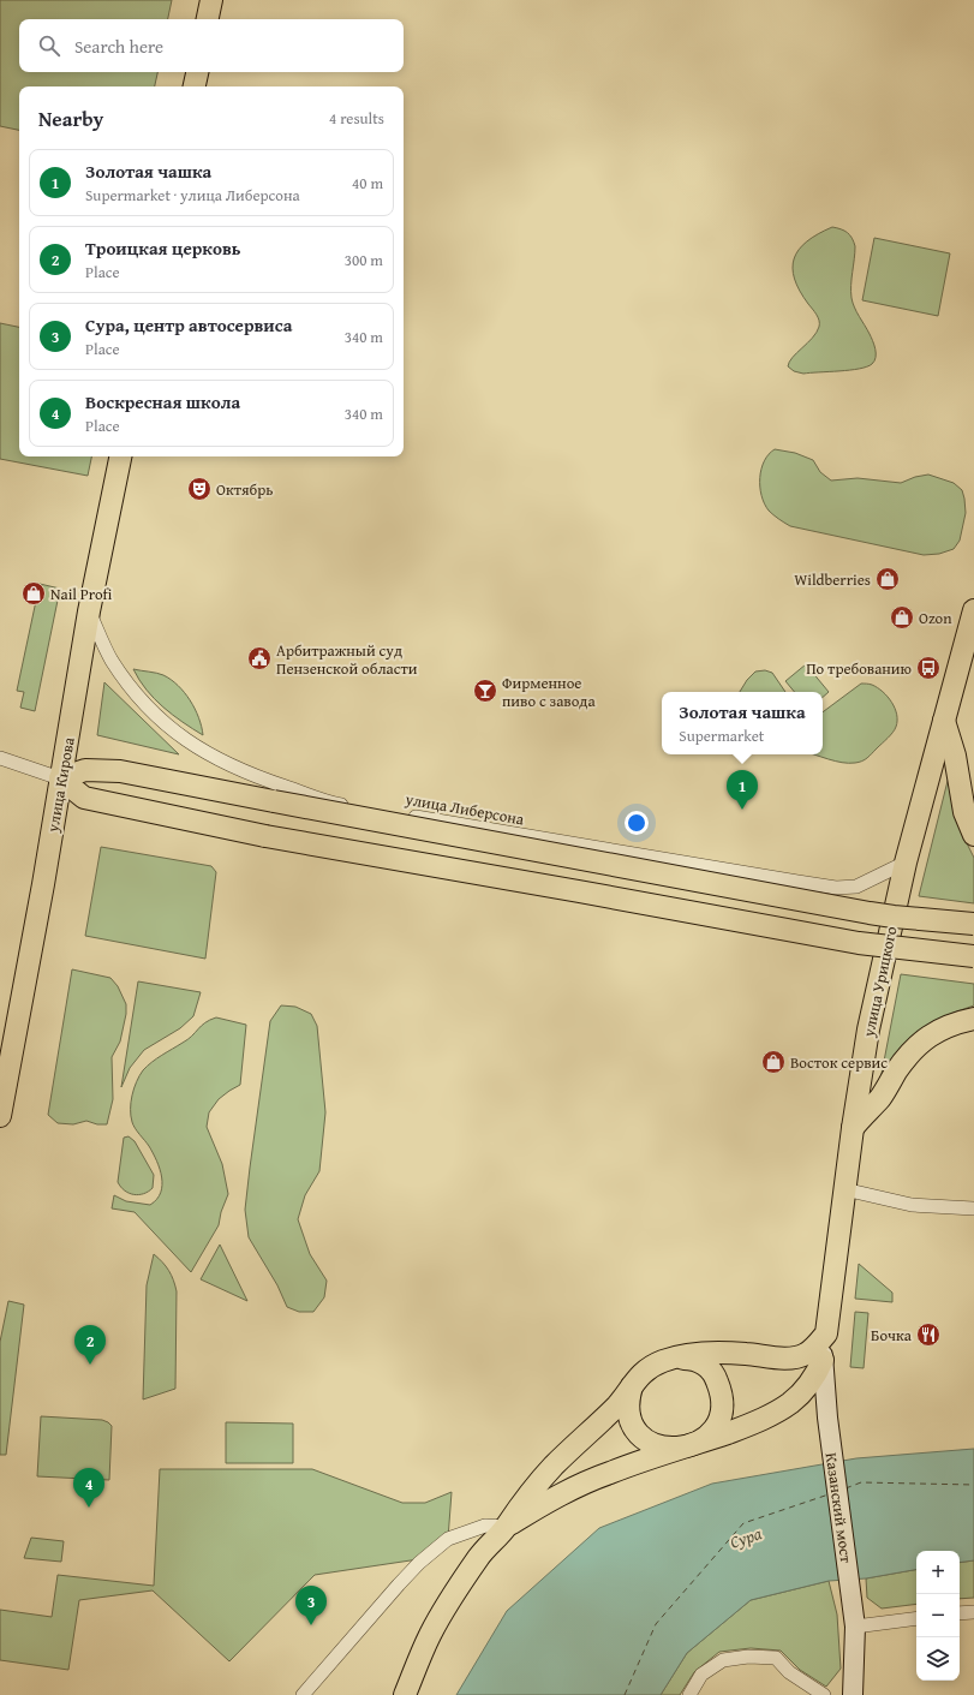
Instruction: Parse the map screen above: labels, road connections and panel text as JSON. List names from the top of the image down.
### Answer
{
  "streets": {
    "main road": ["улица Кирова", "улица Урицкого"],
    "street": ["улица Либерсона", "Казанский мост"]
  },
  "crossings": [
    ["улица Кирова", "улица Либерсона"],
    ["улица Либерсона", "улица Урицкого"],
    ["улица Урицкого", "Казанский мост"]
  ],
  "water": ["Сура"],
  "places": {
    "theatre": ["Октябрь"],
    "shop": [
      "Wildberries",
      "Nail Profi",
      "Ozon",
      "Восток сервис"
    ],
    "public building": ["Арбитражный суд Пензенской области"],
    "bus stop": ["По требованию"],
    "bar": ["Фирменное пиво с завода"],
    "restaurant": ["Бочка"]
  },
  "page": {
    "search": "Search here",
    "heading": ["Nearby", "4 results"],
    "list": [
      {
        "mark": "1",
        "name": "Золотая чашка",
        "note": "Supermarket · улица Либерсона",
        "value": "40 m"
      },
      {
        "mark": "2",
        "name": "Троицкая церковь",
        "note": "Place",
        "value": "300 m"
      },
      {
        "mark": "3",
        "name": "Сура, центр автосервиса",
        "note": "Place",
        "value": "340 m"
      },
      {
        "mark": "4",
        "name": "Воскресная школа",
        "note": "Place",
        "value": "340 m"
      }
    ],
    "popup": ["Золотая чашка", "Supermarket"],
    "pins": [
      "1",
      "2",
      "4",
      "3"
    ],
    "map_buttons": ["+", "−"]
  }
}
